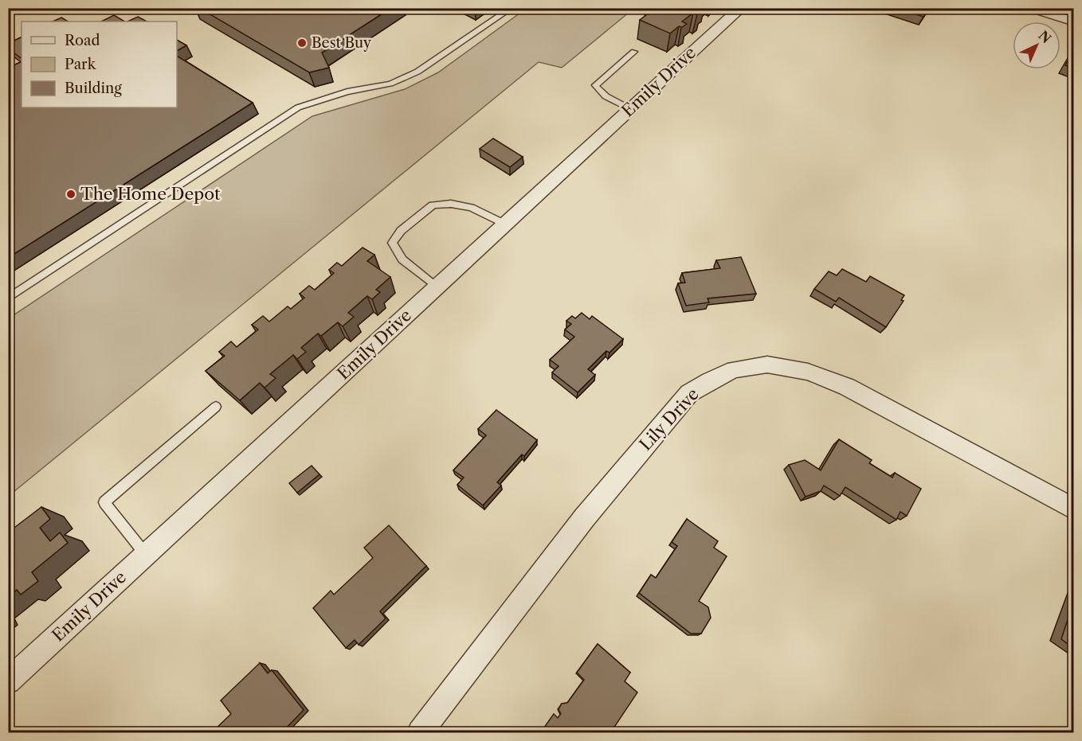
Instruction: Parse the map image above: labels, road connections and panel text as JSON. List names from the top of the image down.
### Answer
{
  "streets": {
    "street": ["Emily Drive", "Lily Drive"]
  },
  "places": ["Best Buy", "The Home Depot"],
  "legend": ["Road", "Park", "Building"],
  "north": "top right"
}
